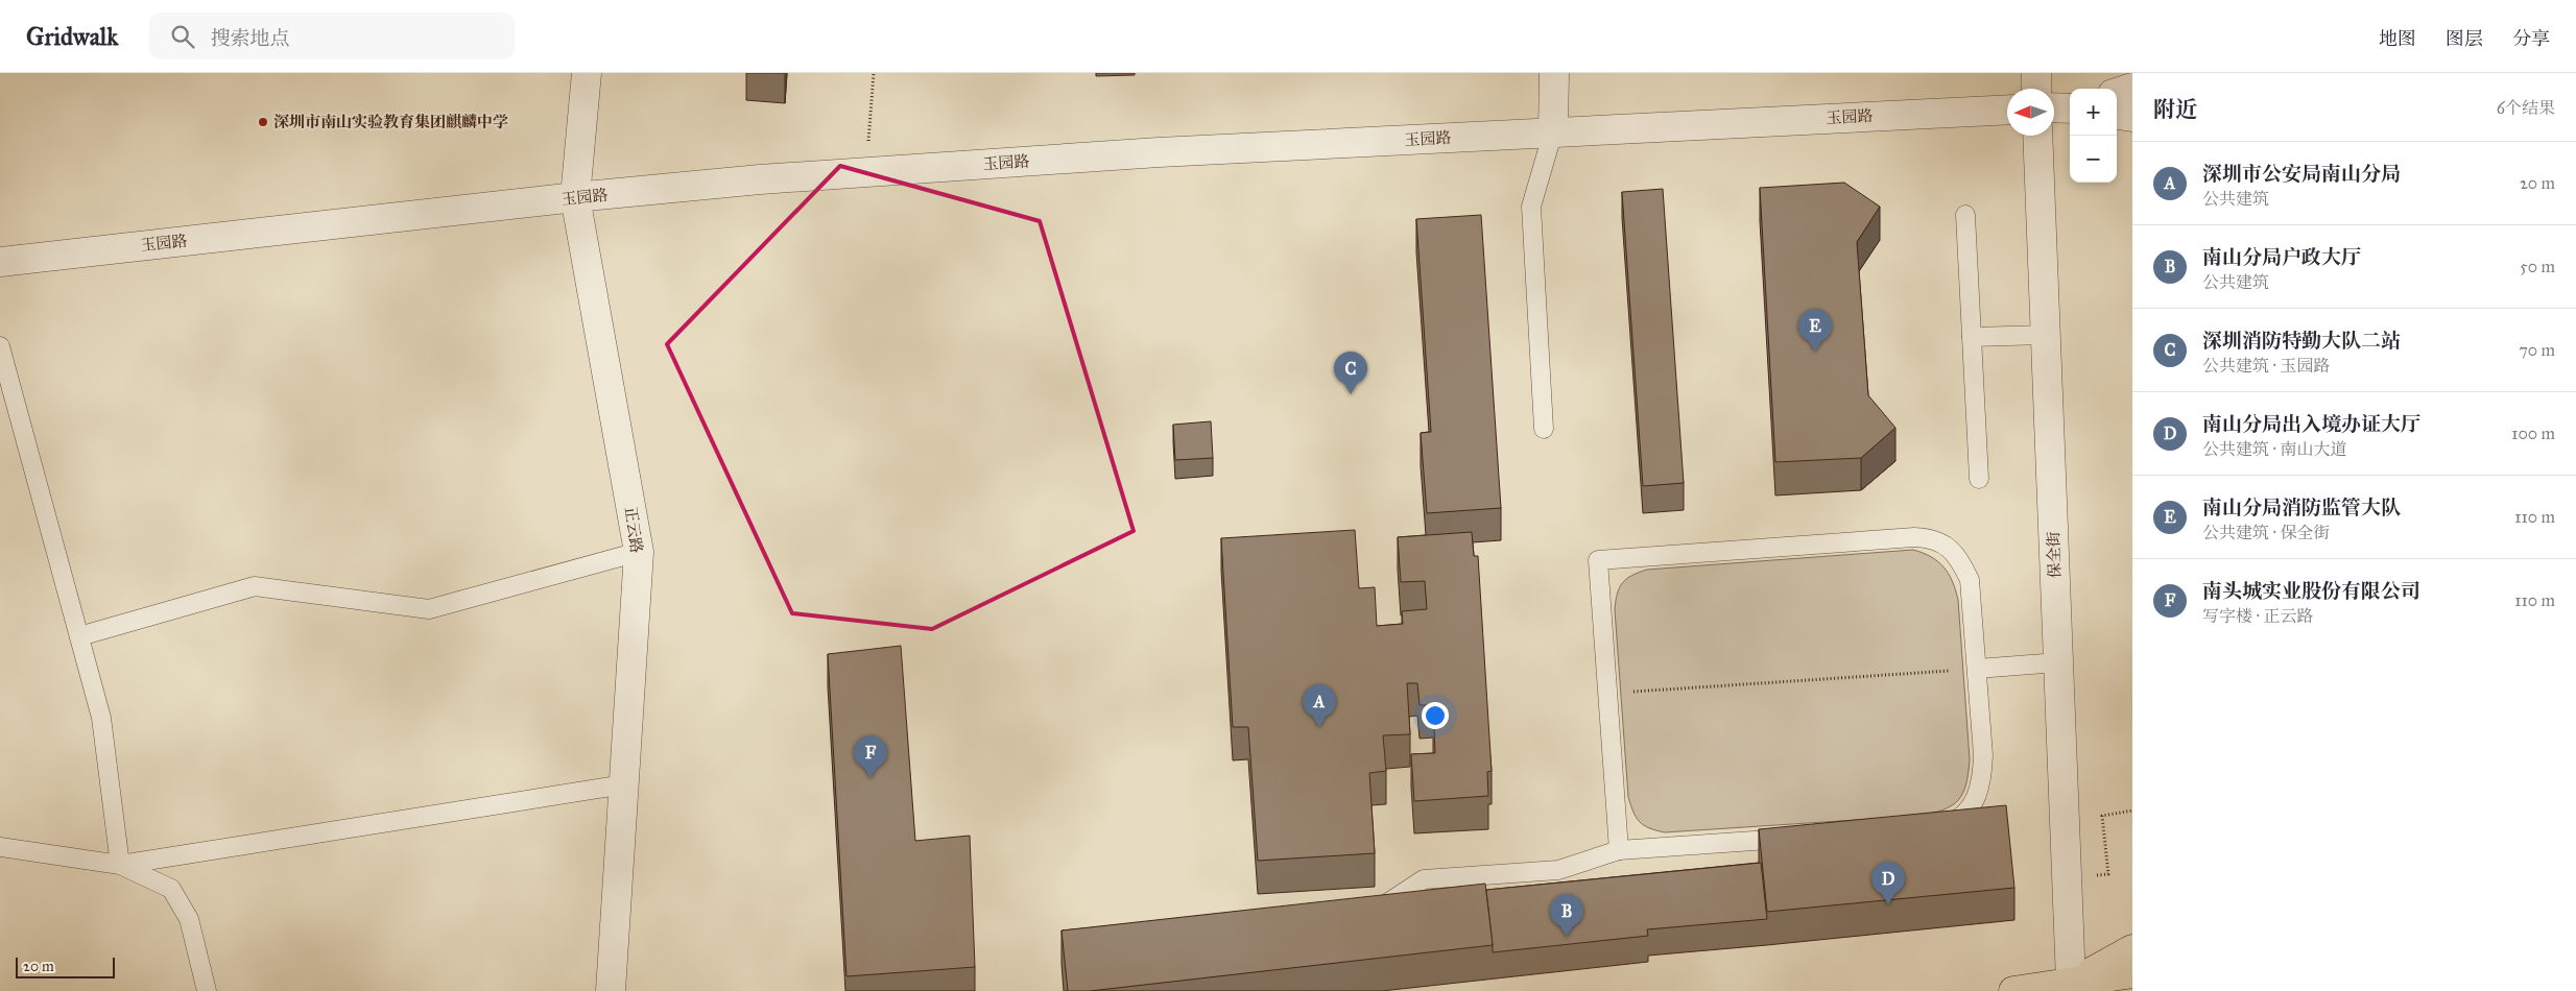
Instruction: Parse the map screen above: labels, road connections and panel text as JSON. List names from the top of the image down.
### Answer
{
  "streets": {
    "street": ["玉园路", "正云路", "保全街"]
  },
  "crossings": [
    ["玉园路", "正云路"]
  ],
  "places": ["深圳市南山实验教育集团麒麟中学"],
  "scale_bar": "20 m",
  "north": "left",
  "page": {
    "header": "Gridwalk",
    "search": "搜索地点",
    "nav": ["地图", "图层", "分享"],
    "heading": ["附近", "6个结果"],
    "map_buttons": ["+", "−"],
    "list": [
      {
        "mark": "A",
        "name": "深圳市公安局南山分局",
        "note": "公共建筑",
        "value": "20 m"
      },
      {
        "mark": "B",
        "name": "南山分局户政大厅",
        "note": "公共建筑",
        "value": "50 m"
      },
      {
        "mark": "C",
        "name": "深圳消防特勤大队二站",
        "note": "公共建筑 · 玉园路",
        "value": "70 m"
      },
      {
        "mark": "D",
        "name": "南山分局出入境办证大厅",
        "note": "公共建筑 · 南山大道",
        "value": "100 m"
      },
      {
        "mark": "E",
        "name": "南山分局消防监管大队",
        "note": "公共建筑 · 保全街",
        "value": "110 m"
      },
      {
        "mark": "F",
        "name": "南头城实业股份有限公司",
        "note": "写字楼 · 正云路",
        "value": "110 m"
      }
    ],
    "pins": [
      "E",
      "C",
      "A",
      "F",
      "D",
      "B"
    ],
    "scale": "20 m"
  }
}
